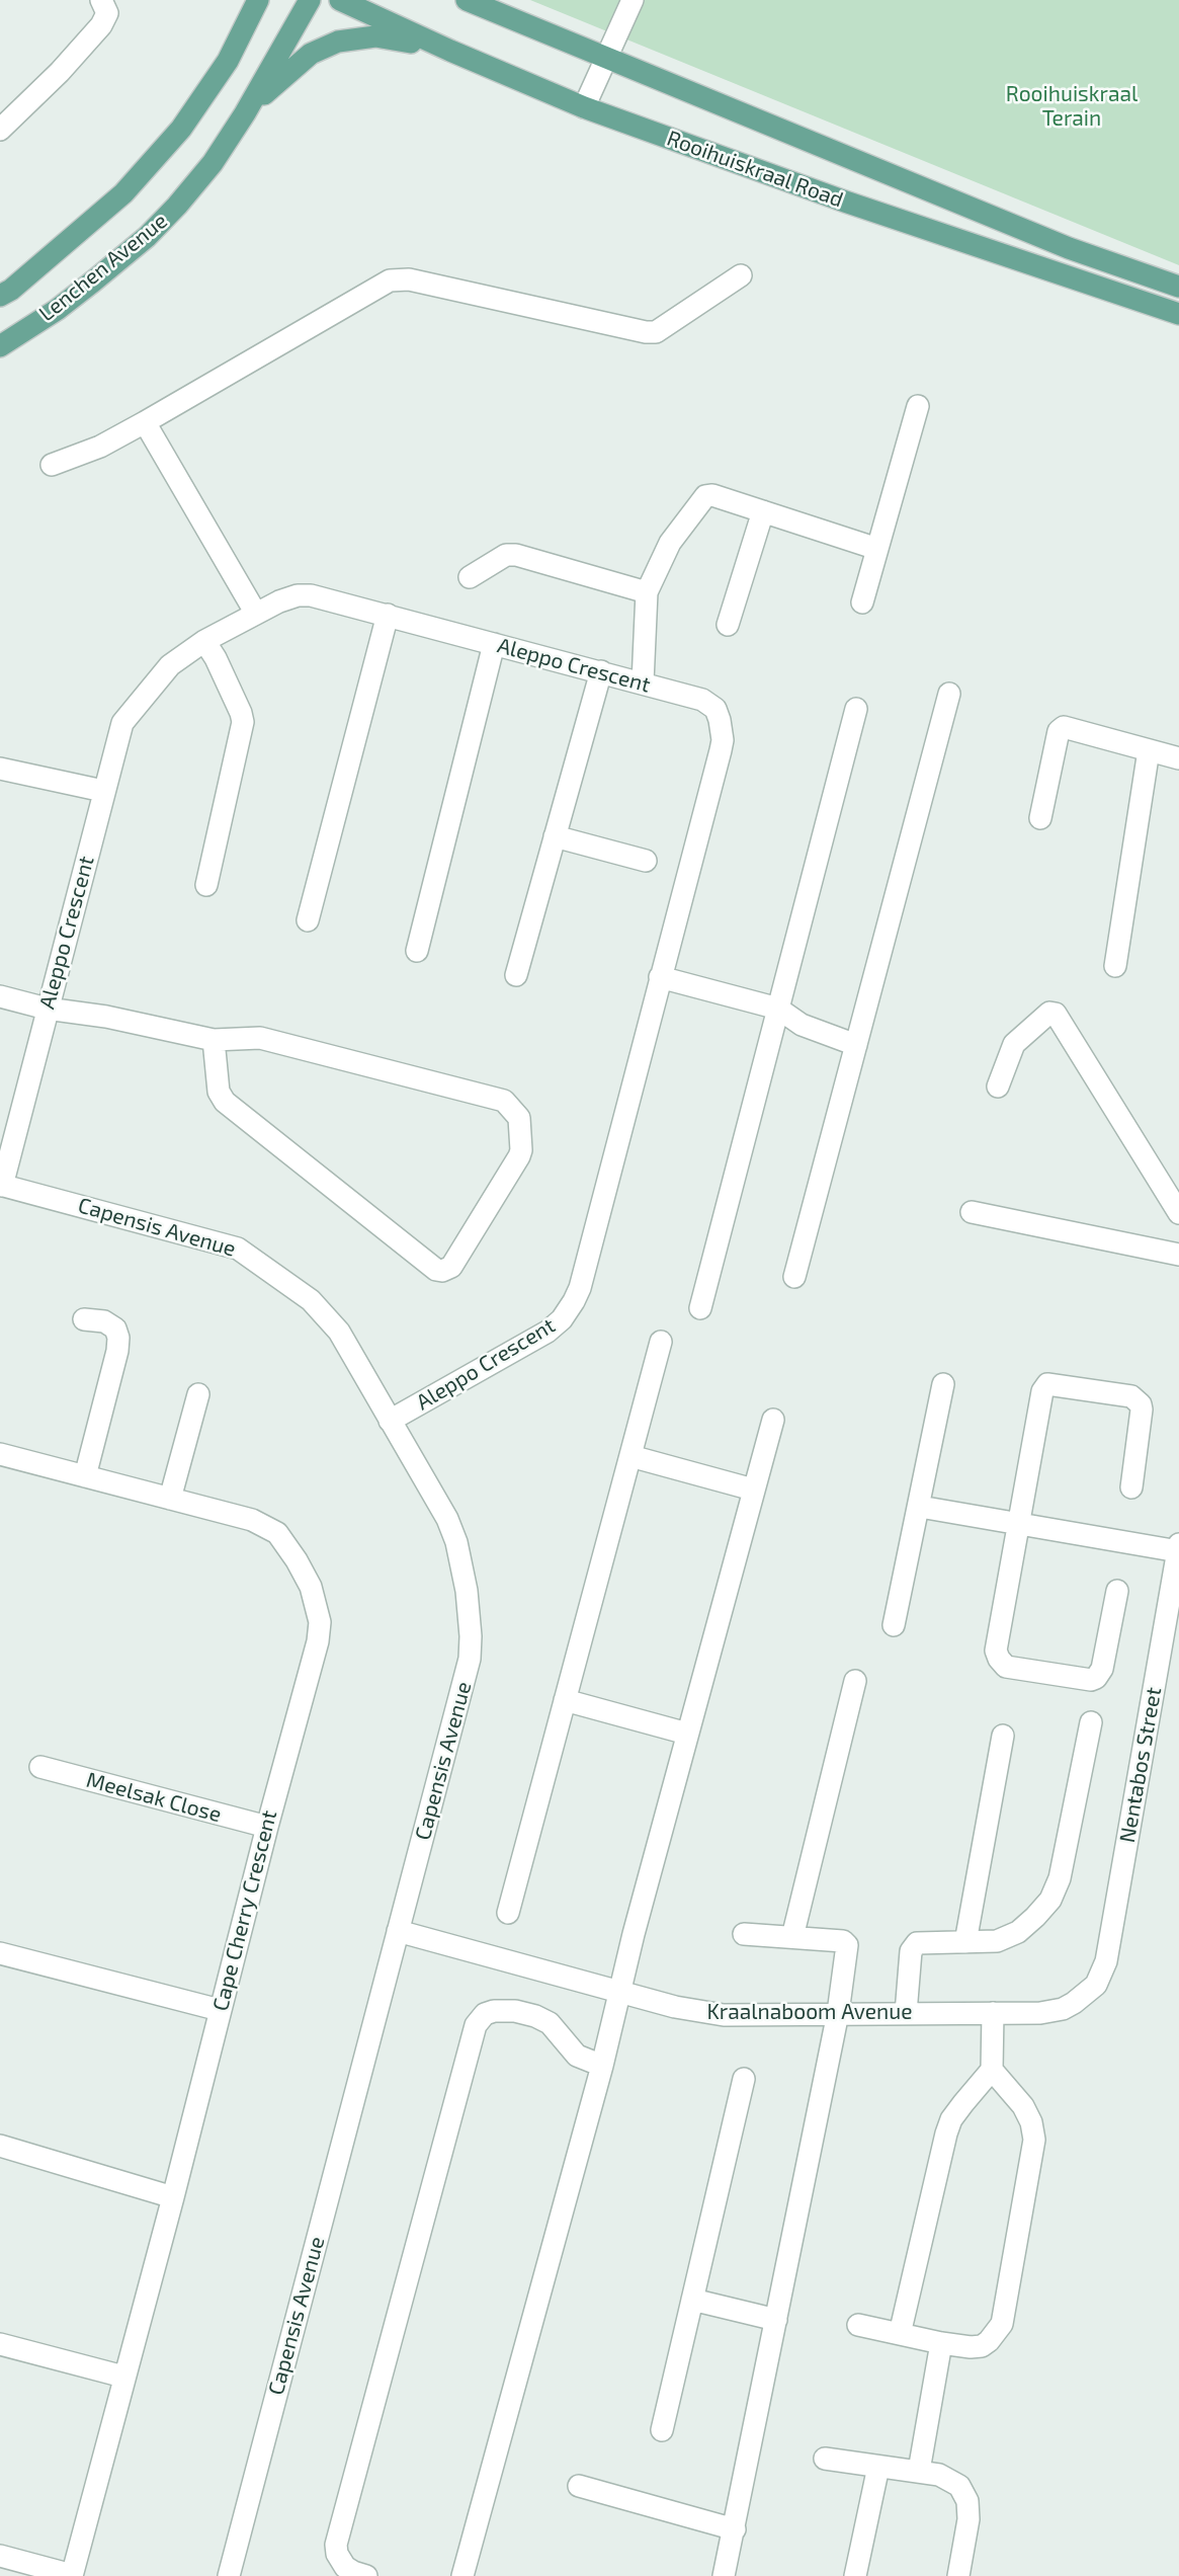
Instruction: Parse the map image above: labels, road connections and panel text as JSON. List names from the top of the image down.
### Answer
{
  "streets": {
    "main road": ["Rooihuiskraal Road", "Lenchen Avenue"],
    "street": [
      "Aleppo Crescent",
      "Capensis Avenue",
      "Nentabos Street",
      "Meelsak Close",
      "Cape Cherry Crescent",
      "Kraalnaboom Avenue"
    ]
  },
  "crossings": [
    ["Aleppo Crescent", "Capensis Avenue"],
    ["Capensis Avenue", "Kraalnaboom Avenue"],
    ["Nentabos Street", "Kraalnaboom Avenue"],
    ["Meelsak Close", "Cape Cherry Crescent"]
  ],
  "parks": ["Rooihuiskraal Terain"]
}
